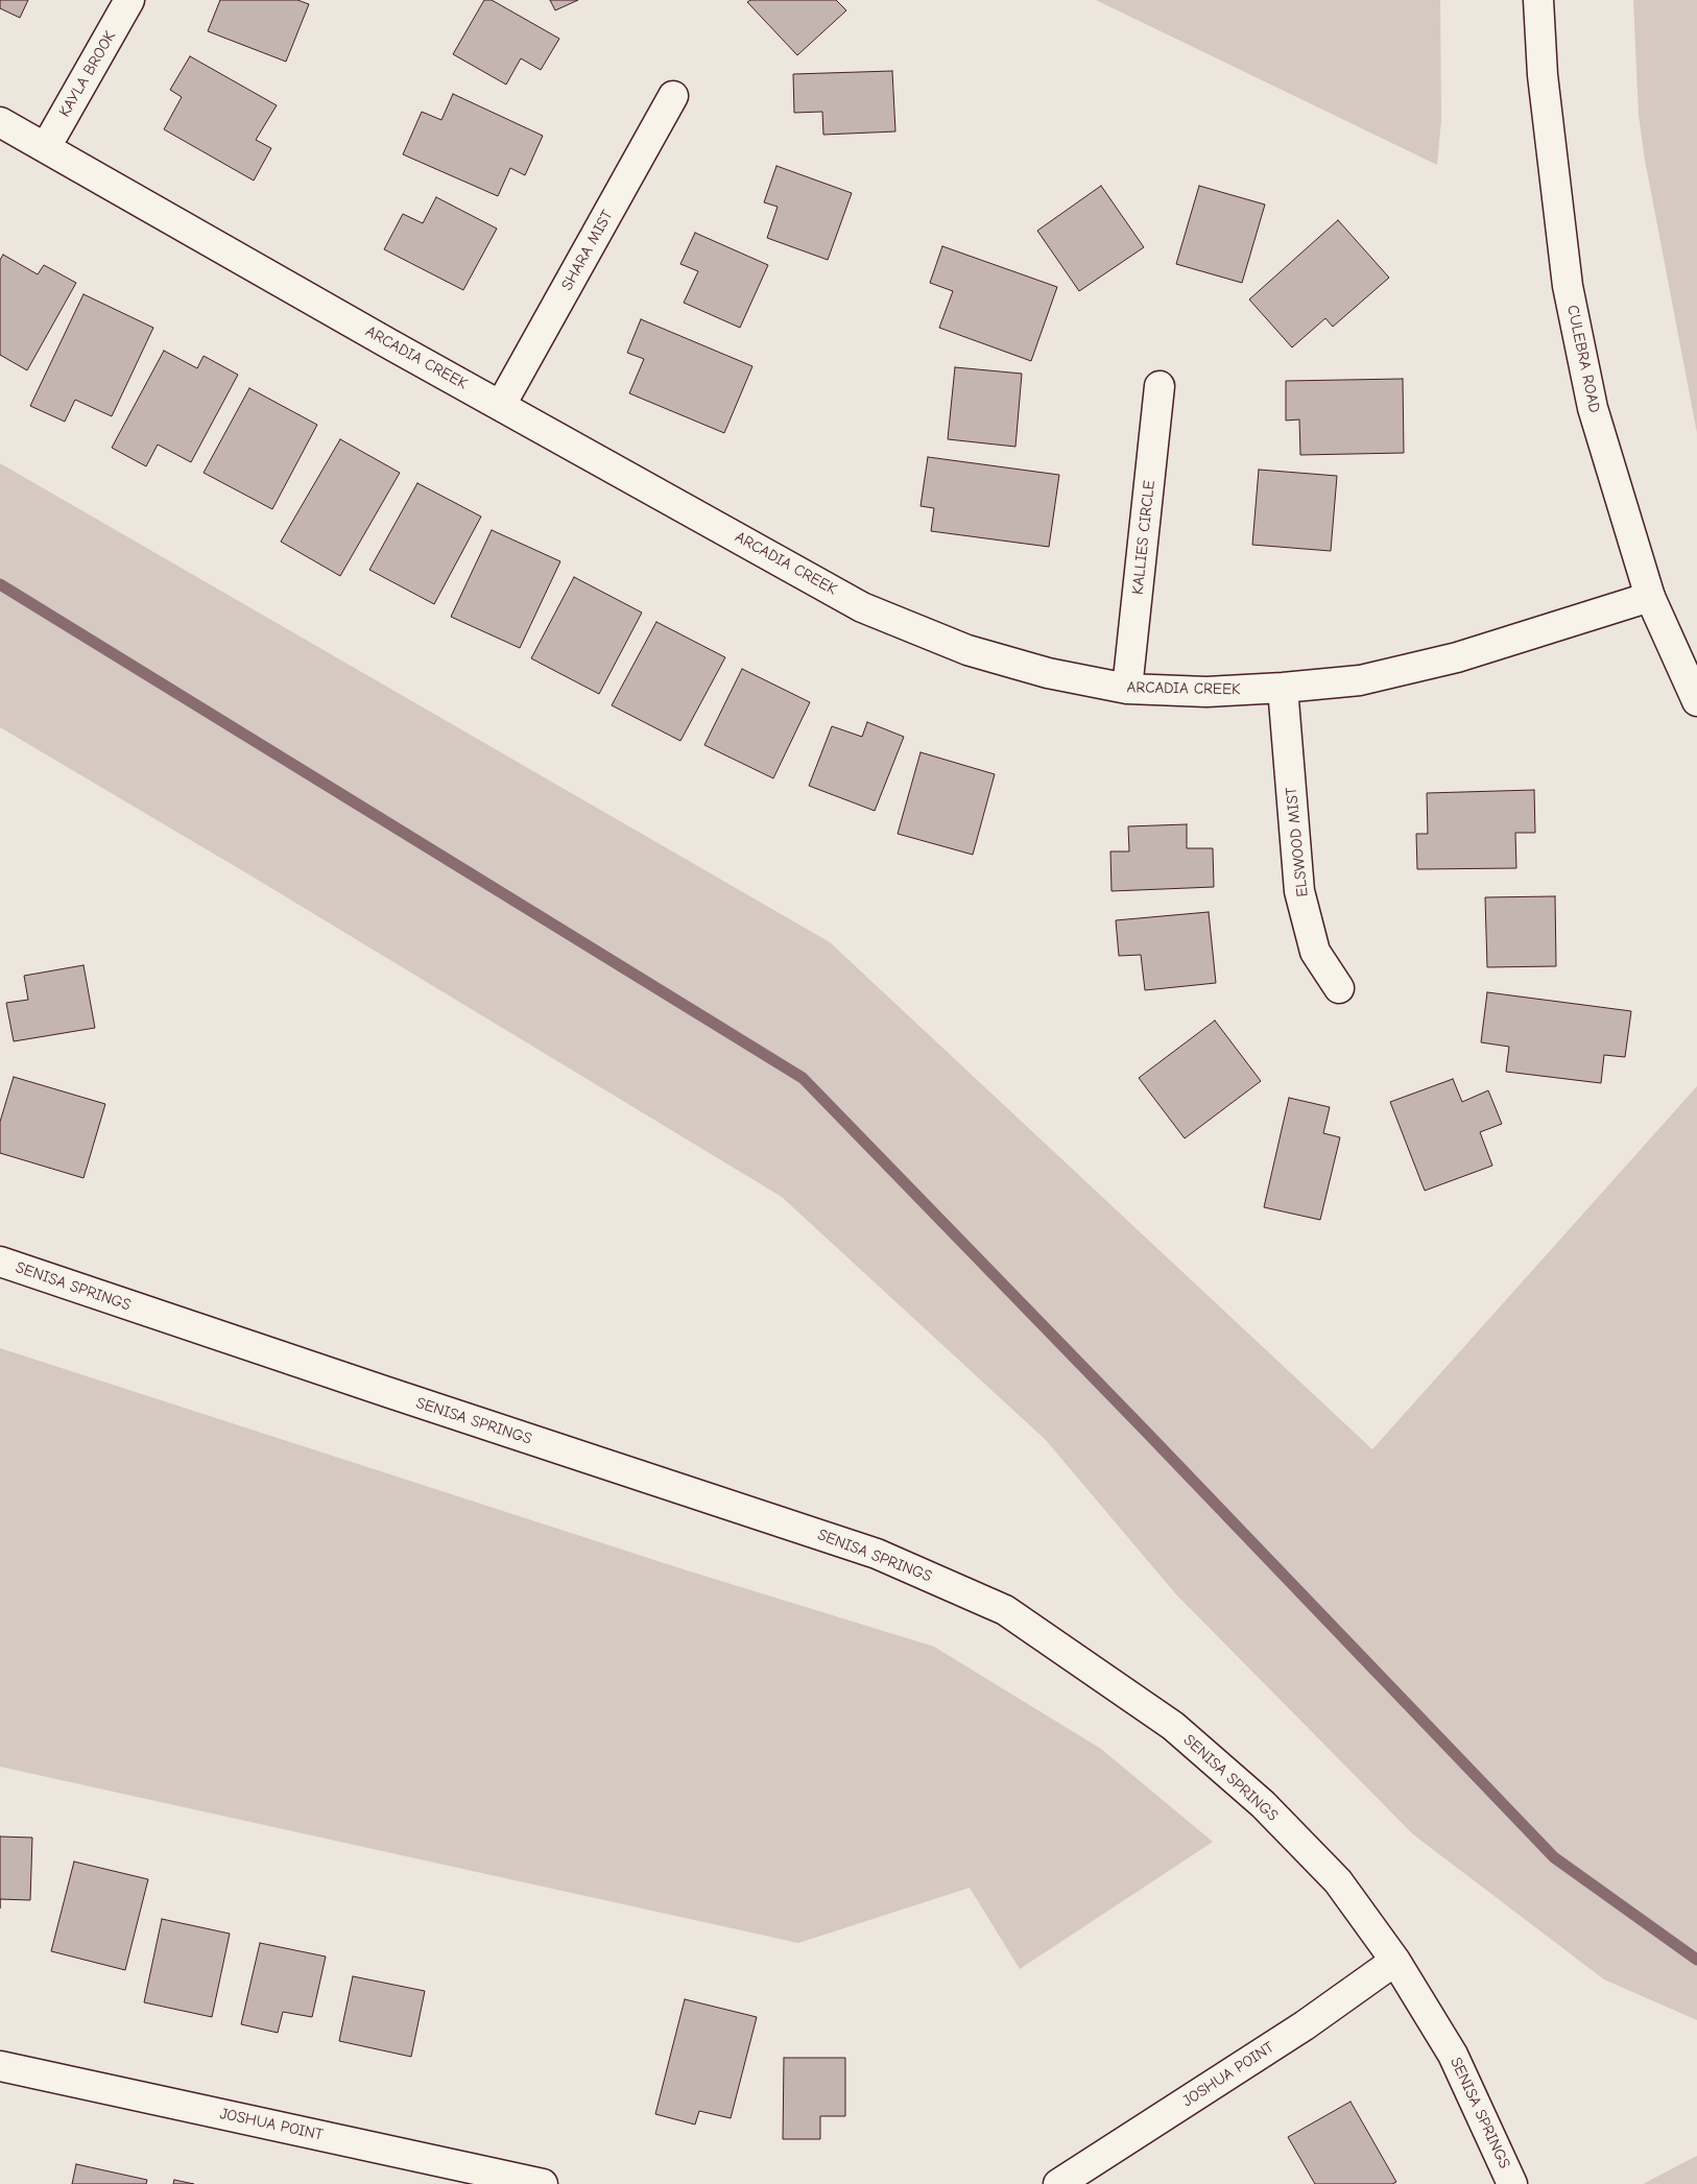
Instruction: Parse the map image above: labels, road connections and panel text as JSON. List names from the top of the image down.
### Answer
{
  "streets": {
    "street": [
      "KAYLA BROOK",
      "SHARA MIST",
      "ARCADIA CREEK",
      "CULEBRA ROAD",
      "KALLIES CIRCLE",
      "ELSWOOD MIST",
      "SENISA SPRINGS",
      "JOSHUA POINT"
    ]
  },
  "crossings": [
    ["KAYLA BROOK", "ARCADIA CREEK"],
    ["SHARA MIST", "ARCADIA CREEK"],
    ["ARCADIA CREEK", "CULEBRA ROAD"],
    ["ARCADIA CREEK", "KALLIES CIRCLE"],
    ["ARCADIA CREEK", "ELSWOOD MIST"],
    ["SENISA SPRINGS", "JOSHUA POINT"]
  ]
}
